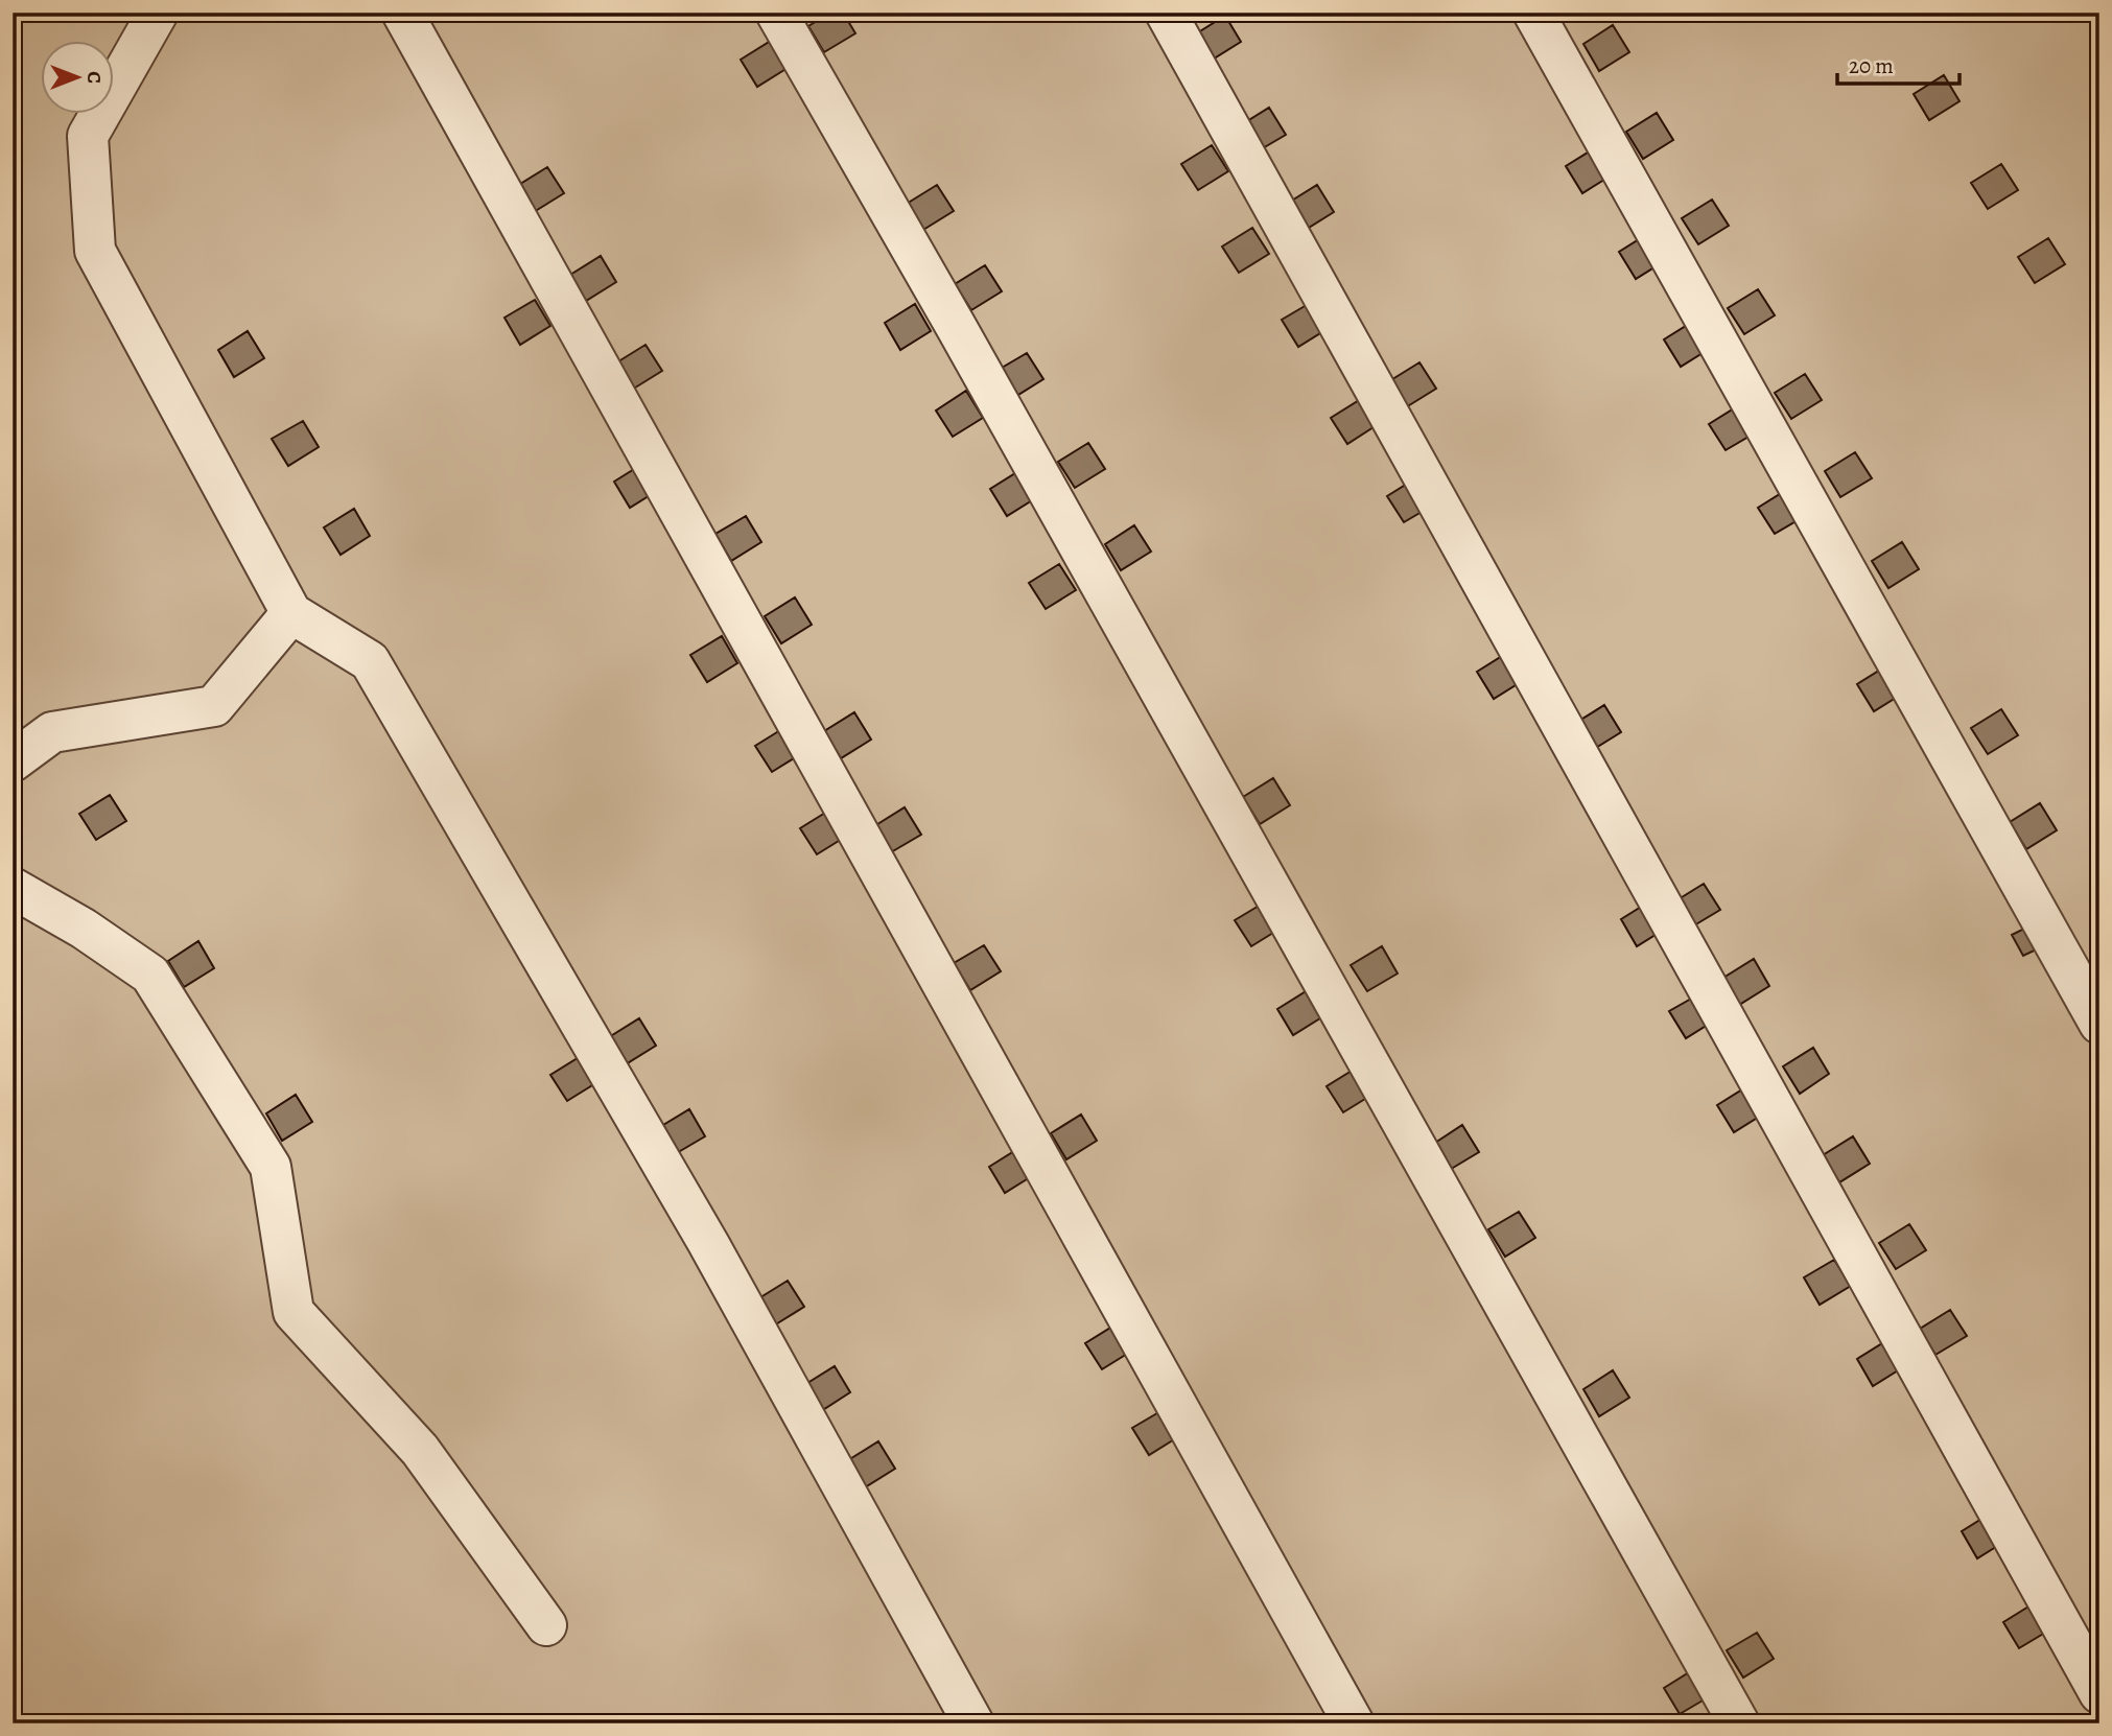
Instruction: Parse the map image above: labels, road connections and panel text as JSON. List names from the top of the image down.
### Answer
{
  "scale_bar": "20 m",
  "north": "right"
}
